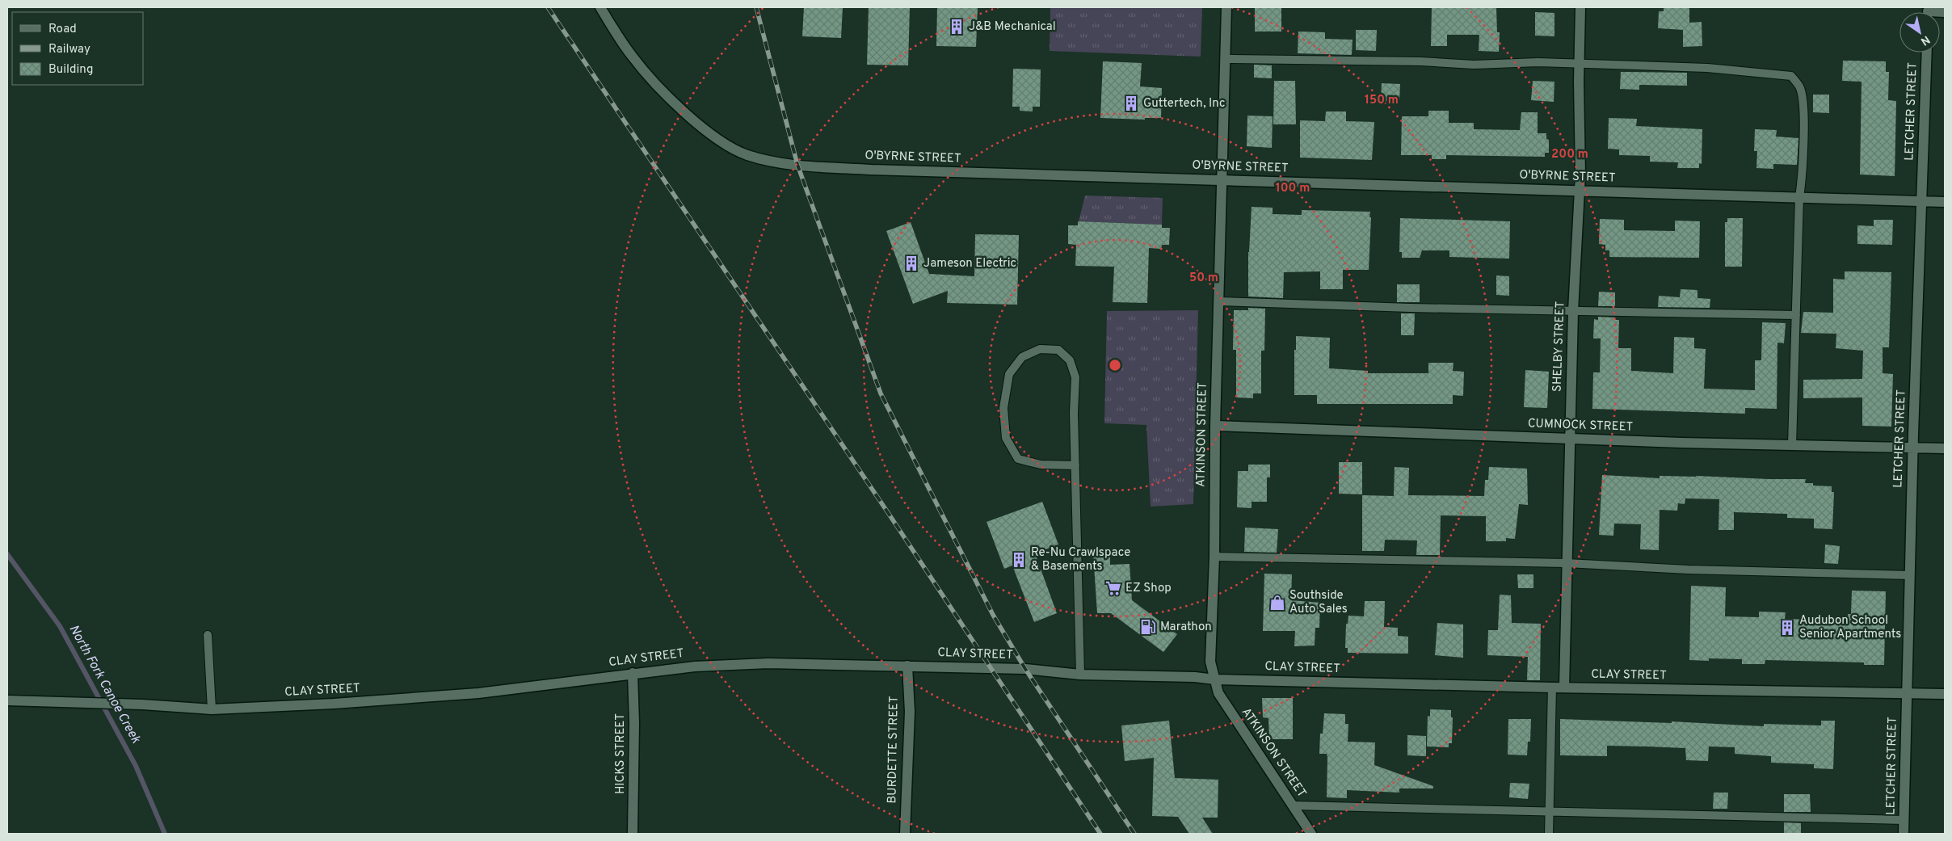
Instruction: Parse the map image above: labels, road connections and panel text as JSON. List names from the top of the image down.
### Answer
{
  "streets": {
    "street": [
      "LETCHER STREET",
      "O'BYRNE STREET",
      "SHELBY STREET",
      "CUMNOCK STREET",
      "ATKINSON STREET",
      "CLAY STREET",
      "BURDETTE STREET",
      "HICKS STREET"
    ]
  },
  "crossings": [
    ["LETCHER STREET", "O'BYRNE STREET"],
    ["LETCHER STREET", "CUMNOCK STREET"],
    ["LETCHER STREET", "CLAY STREET"],
    ["O'BYRNE STREET", "SHELBY STREET"],
    ["O'BYRNE STREET", "ATKINSON STREET"],
    ["SHELBY STREET", "CUMNOCK STREET"],
    ["SHELBY STREET", "CLAY STREET"],
    ["CUMNOCK STREET", "ATKINSON STREET"],
    ["ATKINSON STREET", "CLAY STREET"],
    ["CLAY STREET", "BURDETTE STREET"],
    ["CLAY STREET", "HICKS STREET"]
  ],
  "water": ["North Fork Canoe Creek"],
  "places": {
    "building": [
      "J&B Mechanical",
      "Guttertech, Inc",
      "Jameson Electric",
      "Re-Nu Crawlspace & Basements",
      "Audubon School Senior Apartments"
    ],
    "supermarket": ["EZ Shop"],
    "shop": ["Southside Auto Sales"],
    "fuel station": ["Marathon"]
  },
  "legend": ["Road", "Railway", "Building"],
  "north": "bottom right",
  "rings": [
    "150 m",
    "200 m",
    "100 m",
    "50 m"
  ]
}
